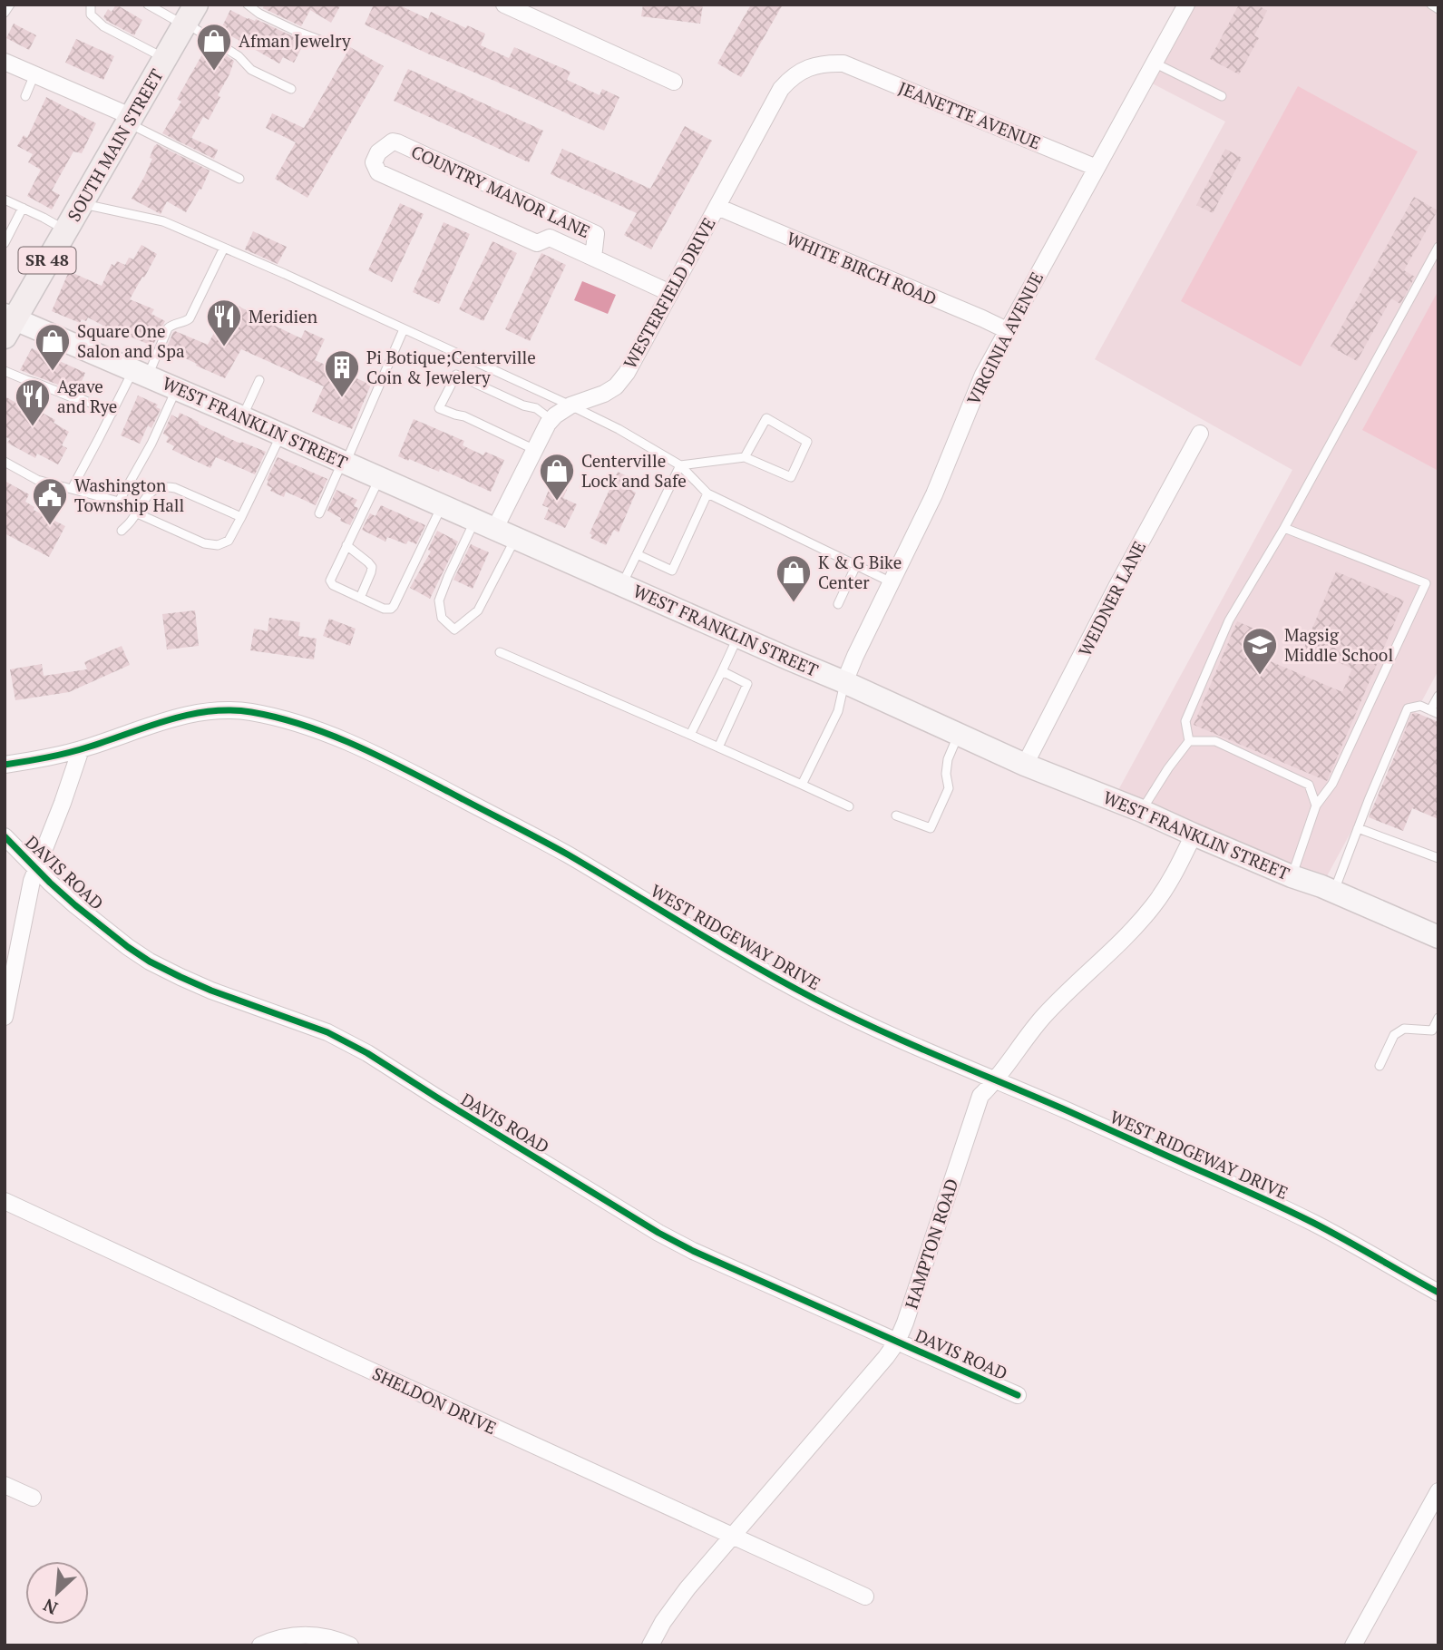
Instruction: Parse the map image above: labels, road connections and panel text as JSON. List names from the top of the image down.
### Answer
{
  "streets": {
    "main road": ["SOUTH MAIN STREET", "SR 48", "WEST FRANKLIN STREET"],
    "street": [
      "JEANETTE AVENUE",
      "COUNTRY MANOR LANE",
      "WHITE BIRCH ROAD",
      "WESTERFIELD DRIVE",
      "VIRGINIA AVENUE",
      "WEIDNER LANE",
      "DAVIS ROAD",
      "WEST RIDGEWAY DRIVE",
      "HAMPTON ROAD",
      "SHELDON DRIVE"
    ]
  },
  "crossings": [
    ["JEANETTE AVENUE", "WESTERFIELD DRIVE"],
    ["JEANETTE AVENUE", "VIRGINIA AVENUE"],
    ["SOUTH MAIN STREET", "WEST FRANKLIN STREET"],
    ["COUNTRY MANOR LANE", "WESTERFIELD DRIVE"],
    ["WHITE BIRCH ROAD", "WESTERFIELD DRIVE"],
    ["WHITE BIRCH ROAD", "VIRGINIA AVENUE"],
    ["WESTERFIELD DRIVE", "WEST FRANKLIN STREET"],
    ["VIRGINIA AVENUE", "WEST FRANKLIN STREET"],
    ["WEST FRANKLIN STREET", "WEIDNER LANE"],
    ["WEST FRANKLIN STREET", "HAMPTON ROAD"],
    ["DAVIS ROAD", "HAMPTON ROAD"],
    ["WEST RIDGEWAY DRIVE", "HAMPTON ROAD"],
    ["HAMPTON ROAD", "SHELDON DRIVE"]
  ],
  "places": {
    "shop": [
      "Afman Jewelry",
      "Square One Salon and Spa",
      "Centerville Lock and Safe",
      "K & G Bike Center"
    ],
    "restaurant": ["Meridien", "Agave and Rye"],
    "building": ["Pi Botique;Centerville Coin & Jewelery"],
    "public building": ["Washington Township Hall"],
    "school or university": ["Magsig Middle School"]
  },
  "north": "bottom left"
}
